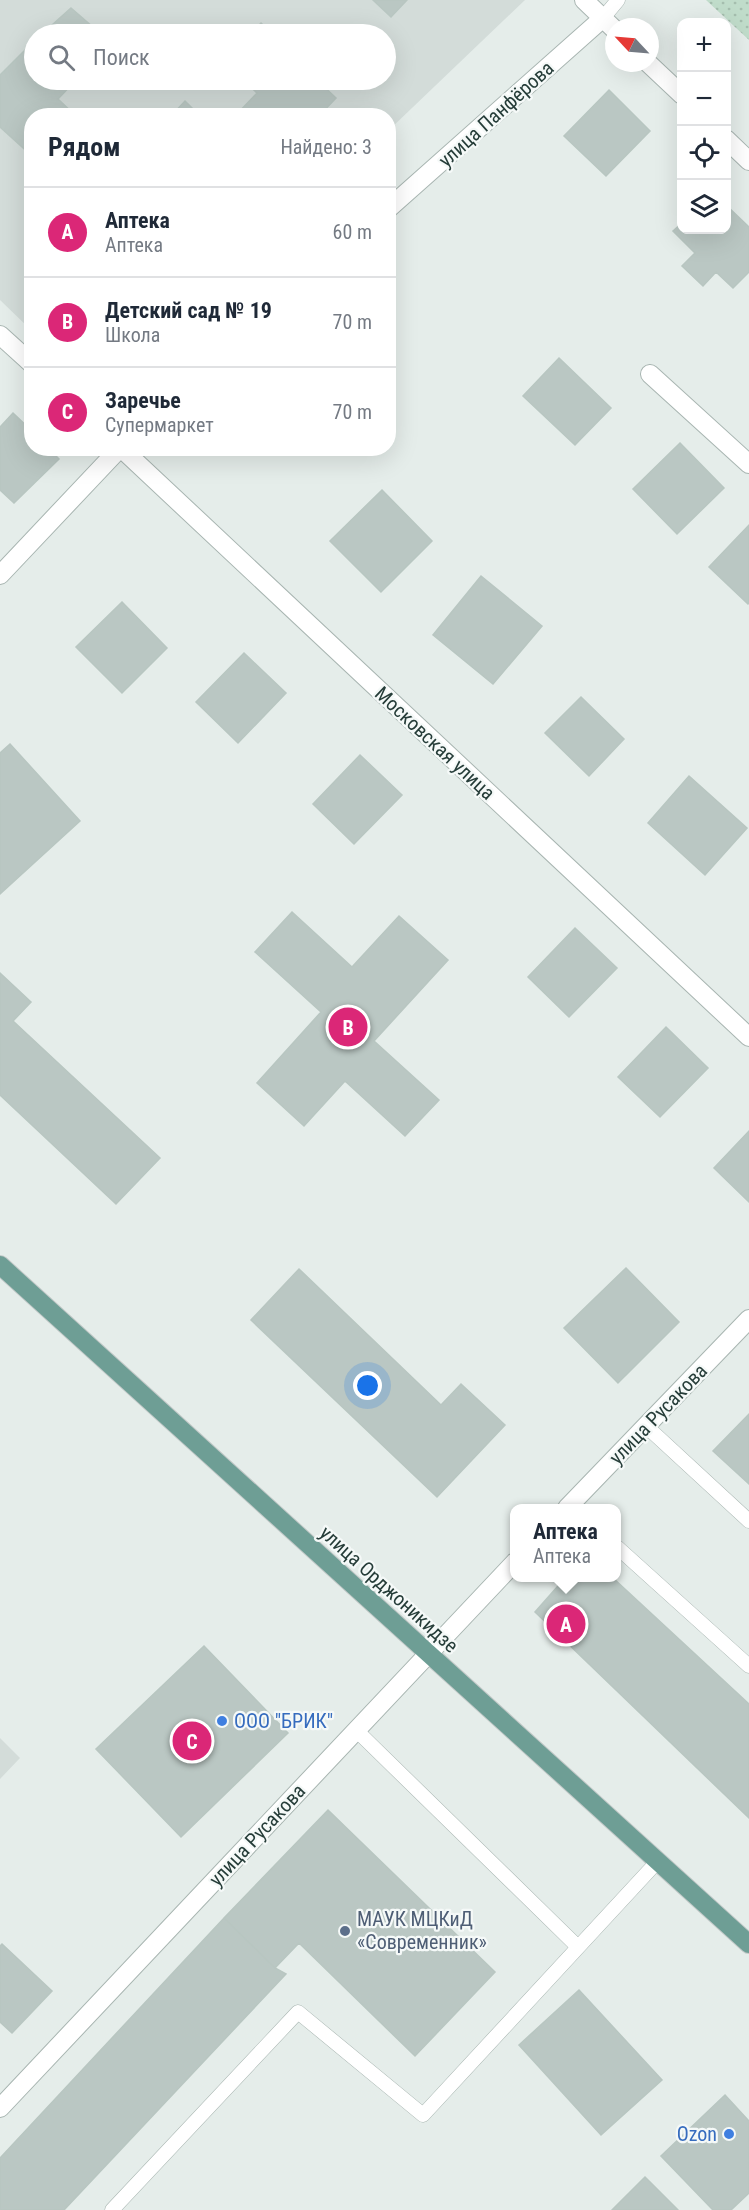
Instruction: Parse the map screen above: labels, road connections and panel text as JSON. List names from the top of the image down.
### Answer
{
  "streets": {
    "main road": ["улица Орджоникидзе"],
    "street": ["улица Панфёрова", "Московская улица", "улица Русакова"]
  },
  "crossings": [
    ["улица Русакова", "улица Орджоникидзе"]
  ],
  "places": ["ООО \"БРИК\"", "МАУК МЦКиД «Современник»", "Ozon"],
  "north": "top left",
  "page": {
    "map_buttons": ["+", "−"],
    "search": "Поиск",
    "heading": ["Рядом", "Найдено: 3"],
    "list": [
      {
        "mark": "A",
        "name": "Аптека",
        "note": "Аптека",
        "value": "60 m"
      },
      {
        "mark": "B",
        "name": "Детский сад № 19",
        "note": "Школа",
        "value": "70 m"
      },
      {
        "mark": "C",
        "name": "Заречье",
        "note": "Супермаркет",
        "value": "70 m"
      }
    ],
    "pins": ["B", "A", "C"],
    "popup": ["Аптека", "Аптека"]
  }
}
